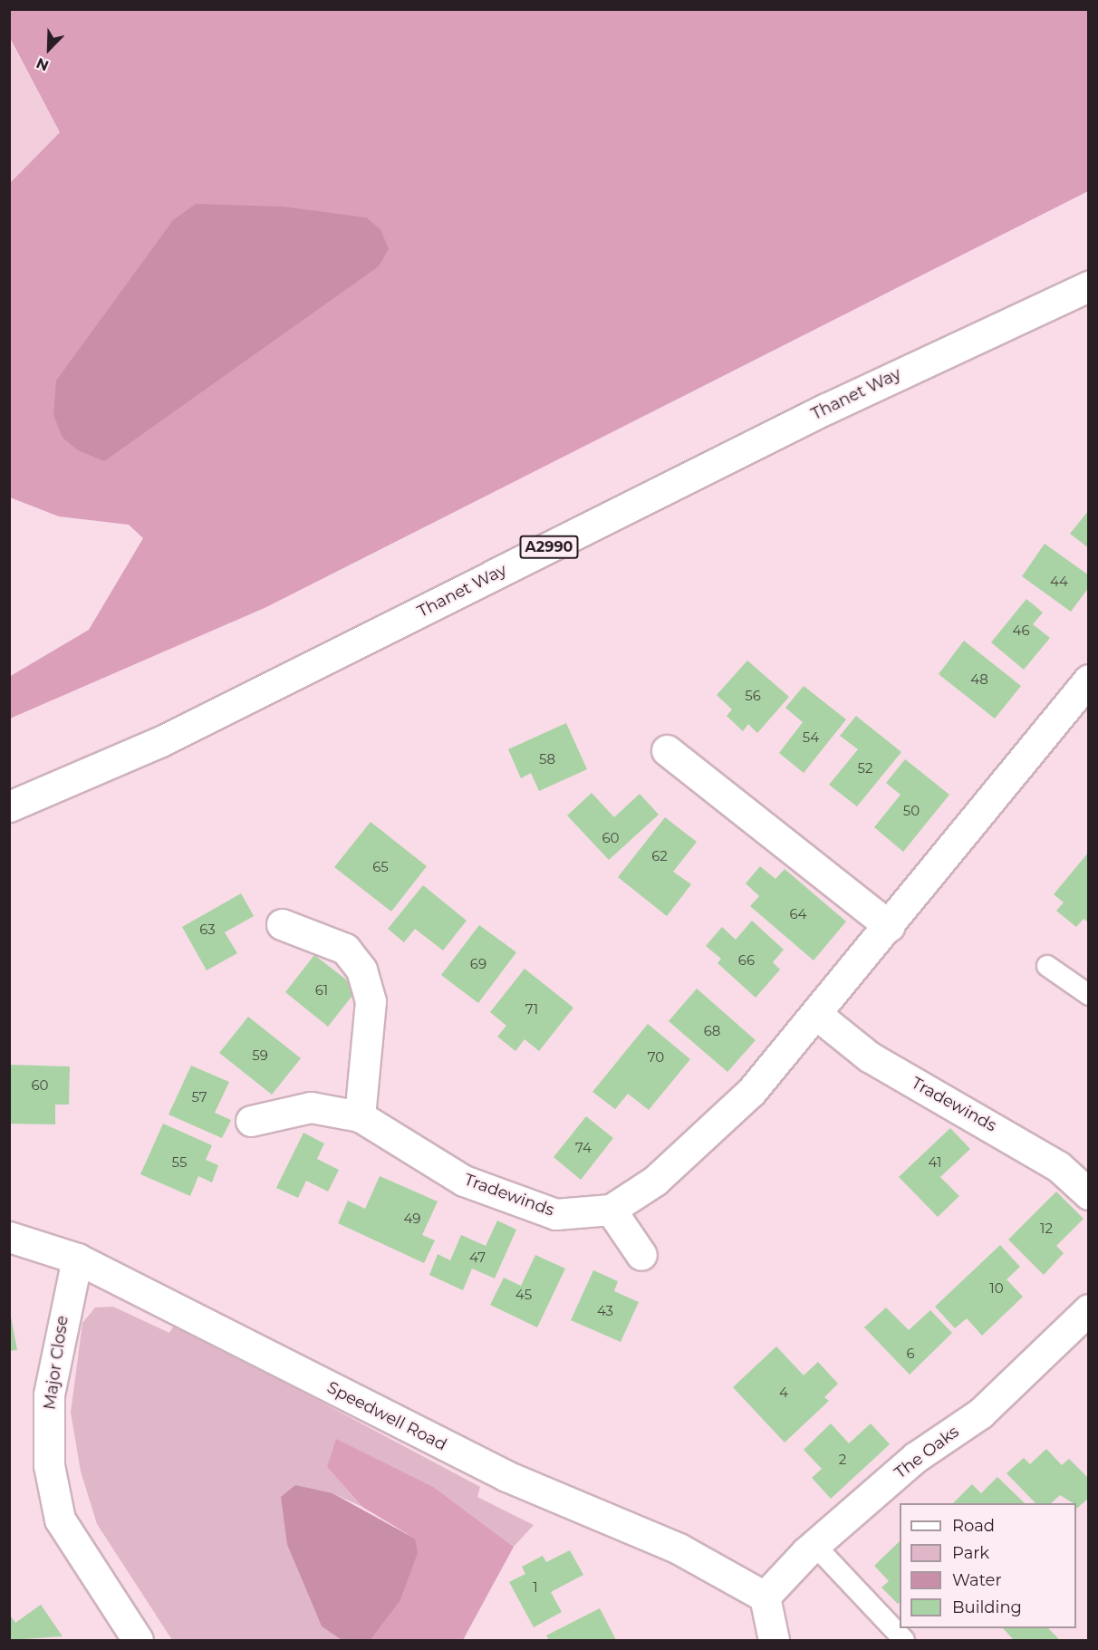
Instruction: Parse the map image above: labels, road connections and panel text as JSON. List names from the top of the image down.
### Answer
{
  "streets": {
    "street": [
      "Thanet Way",
      "A2990",
      "Tradewinds",
      "Major Close",
      "Speedwell Road",
      "The Oaks"
    ]
  },
  "crossings": [
    ["Major Close", "Speedwell Road"],
    ["Speedwell Road", "The Oaks"]
  ],
  "house_numbers": [
    "44",
    "46",
    "48",
    "56",
    "54",
    "58",
    "52",
    "50",
    "60",
    "62",
    "65",
    "64",
    "63",
    "66",
    "69",
    "61",
    "71",
    "68",
    "59",
    "70",
    "60",
    "57",
    "74",
    "55",
    "41",
    "49",
    "12",
    "47",
    "10",
    "45",
    "43",
    "6",
    "4",
    "2",
    "1"
  ],
  "legend": [
    "Road",
    "Park",
    "Water",
    "Building"
  ],
  "north": "bottom left"
}
